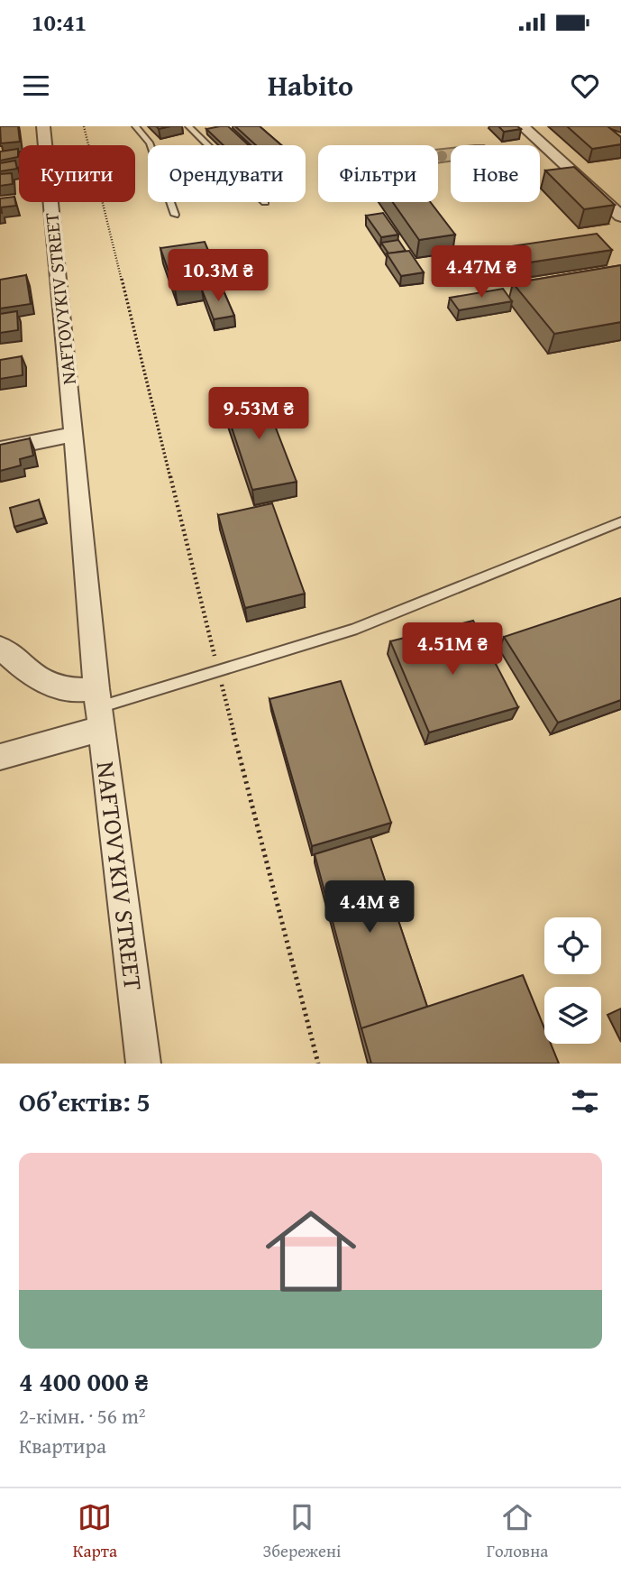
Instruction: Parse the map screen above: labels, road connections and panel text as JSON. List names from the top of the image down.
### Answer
{
  "streets": {
    "street": ["NAFTOVYKIV STREET"]
  },
  "page": {
    "status": "10:41",
    "header": "Habito",
    "chip": [
      "Купити",
      "Орендувати",
      "Фільтри",
      "Нове"
    ],
    "price": [
      "4.47M ₴",
      "10.3M ₴",
      "9.53M ₴",
      "4.51M ₴",
      "4.4M ₴"
    ],
    "heading": "Об’єктів: 5",
    "list": [
      {
        "name": "4 400 000 ₴",
        "note": "2-кімн. · 56 m² · Квартира"
      }
    ],
    "tabs": ["Карта", "Збережені", "Головна"]
  }
}
